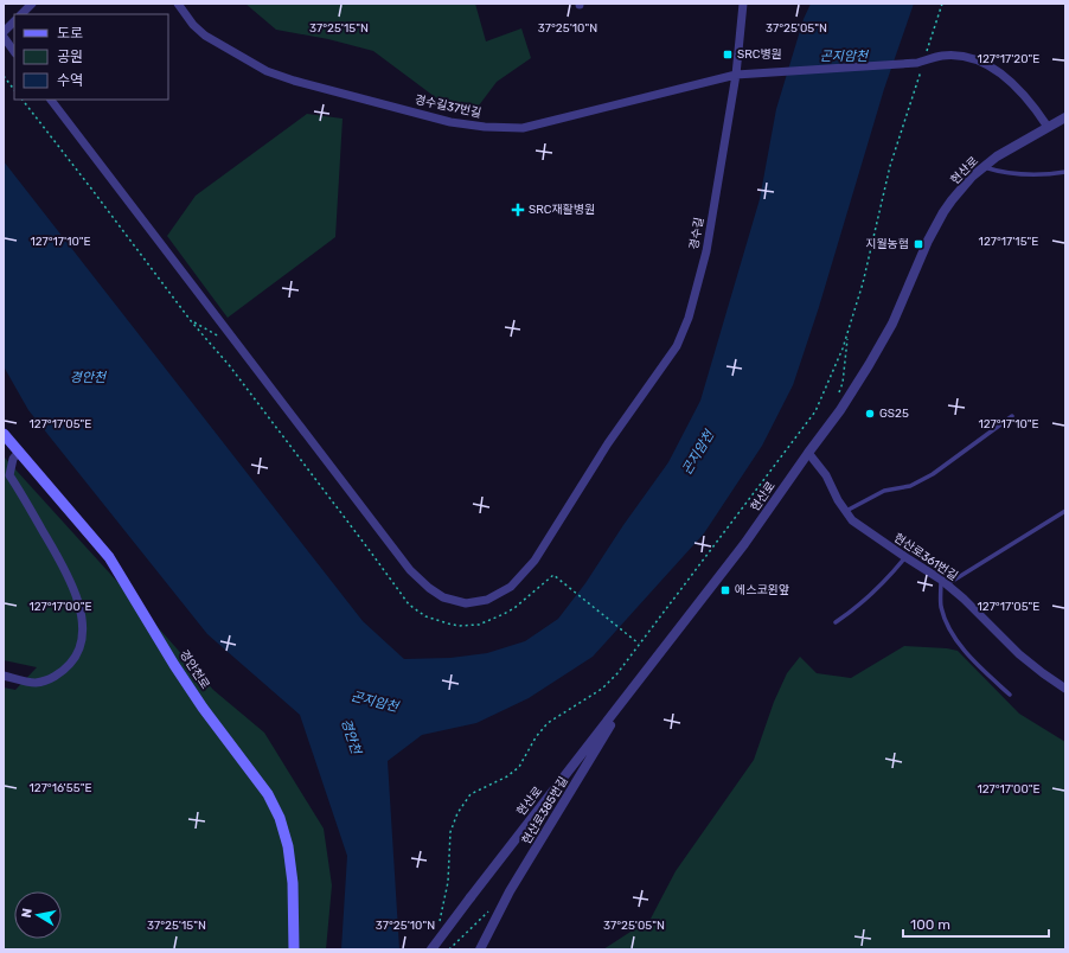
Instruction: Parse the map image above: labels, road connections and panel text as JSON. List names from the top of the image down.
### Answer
{
  "streets": {
    "main road": ["경안천로"],
    "street": [
      "경수길37번길",
      "현산로",
      "경수길",
      "현산로361번길",
      "현산로385번길"
    ]
  },
  "crossings": [
    ["경수길37번길", "현산로"],
    ["경수길37번길", "경수길"],
    ["현산로", "현산로361번길"],
    ["현산로", "현산로385번길"]
  ],
  "water": ["곤지암천", "경안천"],
  "places": {
    "transit": ["SRC병원", "지월농협", "에스코윈앞"],
    "health": ["SRC재활병원"],
    "other": ["GS25"]
  },
  "legend": ["도로", "공원", "수역"],
  "scale_bar": "100 m",
  "north": "left",
  "coordinates": [
    "37°25'15\"N",
    "37°25'10\"N",
    "37°25'05\"N",
    "127°17'20\"E",
    "127°17'10\"E",
    "127°17'15\"E",
    "127°17'05\"E",
    "127°17'00\"E",
    "127°16'55\"E"
  ]
}
